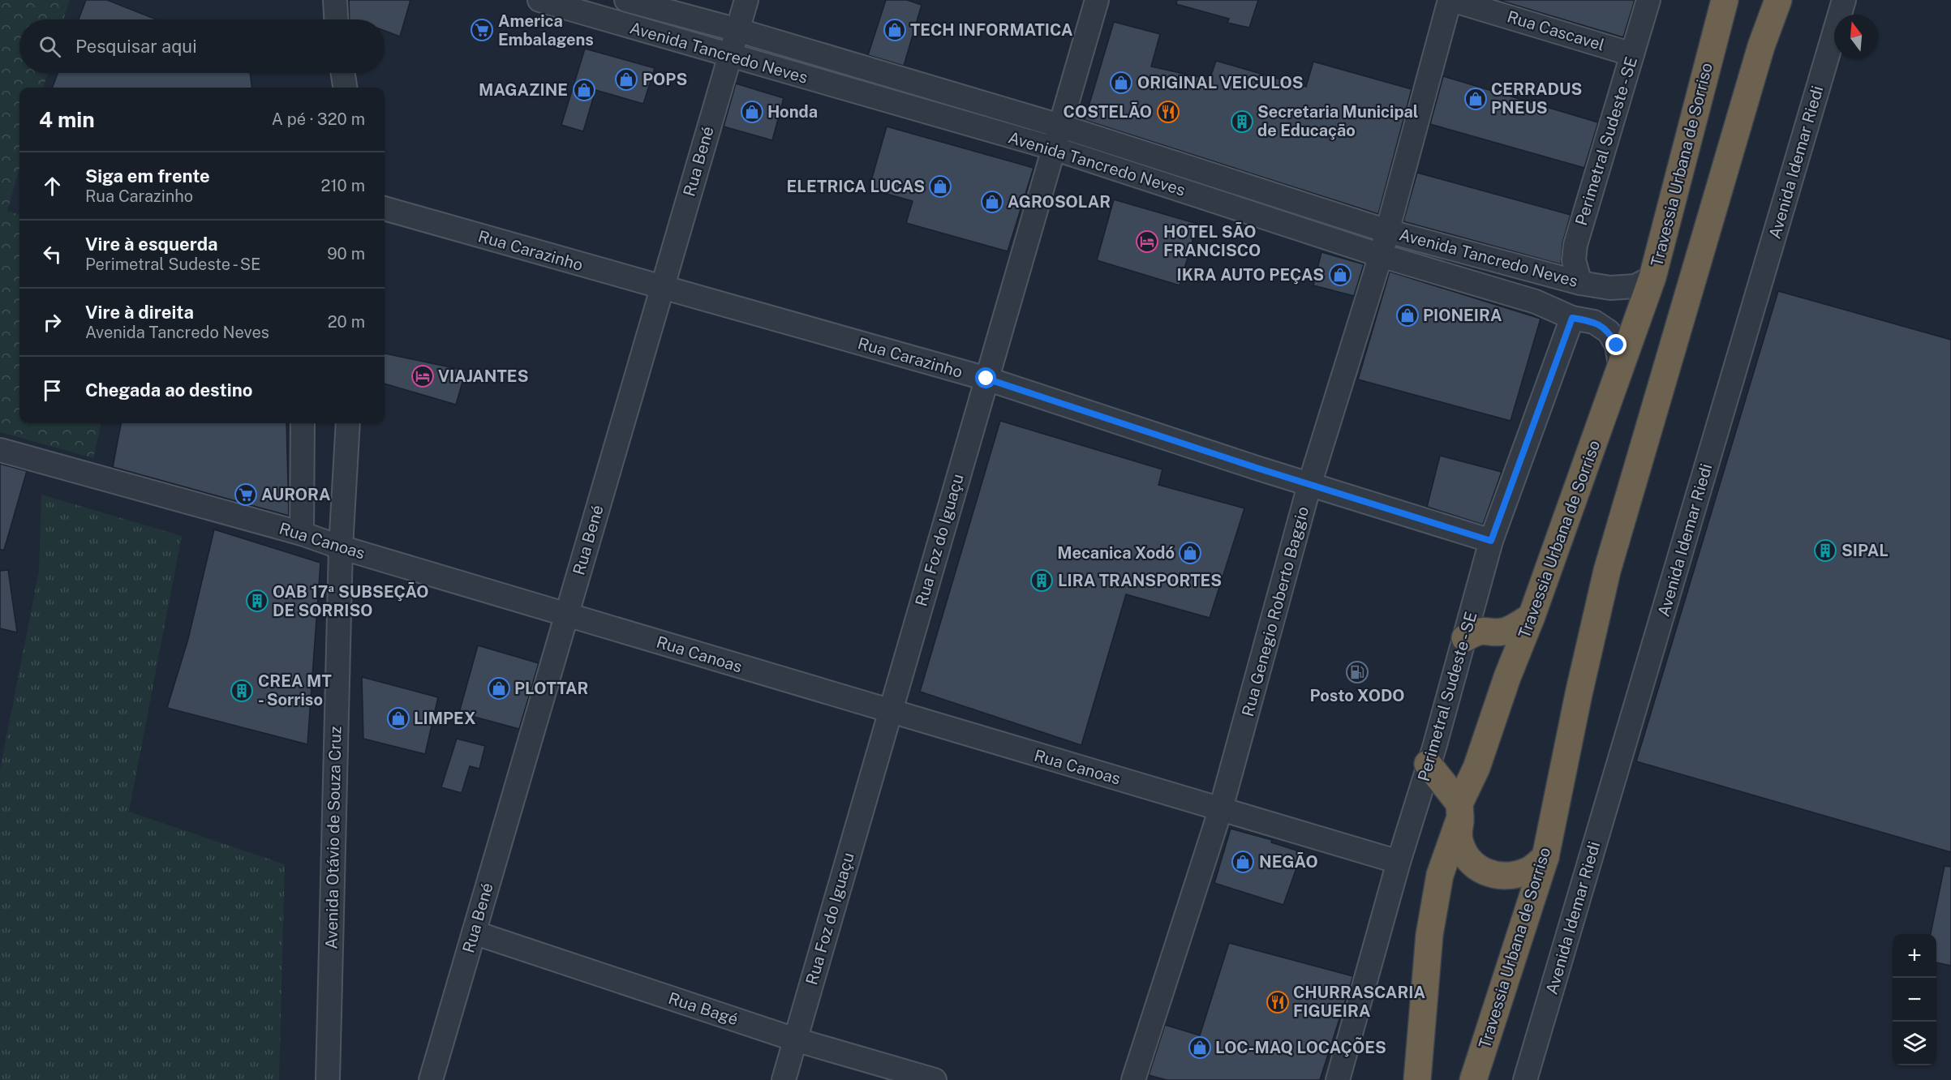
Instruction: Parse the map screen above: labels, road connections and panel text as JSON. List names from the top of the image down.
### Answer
{
  "streets": {
    "highway": ["Travessia Urbana de Sorriso"],
    "street": [
      "Rua Cascavel",
      "Avenida Tancredo Neves",
      "Perimetral Sudeste - SE",
      "Rua Bené",
      "Avenida Idemar Riedi",
      "Rua Carazinho",
      "Rua Foz do Iguaçu",
      "Rua Canoas",
      "Rua Genegio Roberto Baggio",
      "Avenida Otávio de Souza Cruz",
      "Rua Bagé"
    ]
  },
  "crossings": [
    ["Rua Cascavel", "Perimetral Sudeste - SE"],
    ["Rua Cascavel", "Rua Genegio Roberto Baggio"],
    ["Avenida Tancredo Neves", "Perimetral Sudeste - SE"],
    ["Avenida Tancredo Neves", "Rua Bené"],
    ["Avenida Tancredo Neves", "Travessia Urbana de Sorriso"],
    ["Avenida Tancredo Neves", "Rua Foz do Iguaçu"],
    ["Avenida Tancredo Neves", "Rua Genegio Roberto Baggio"],
    ["Perimetral Sudeste - SE", "Rua Carazinho"],
    ["Perimetral Sudeste - SE", "Rua Canoas"],
    ["Rua Bené", "Rua Carazinho"],
    ["Rua Bené", "Rua Canoas"],
    ["Rua Bené", "Rua Bagé"],
    ["Rua Carazinho", "Rua Foz do Iguaçu"],
    ["Rua Carazinho", "Rua Genegio Roberto Baggio"],
    ["Rua Foz do Iguaçu", "Rua Canoas"],
    ["Rua Foz do Iguaçu", "Rua Bagé"],
    ["Rua Canoas", "Rua Genegio Roberto Baggio"],
    ["Rua Canoas", "Avenida Otávio de Souza Cruz"]
  ],
  "places": {
    "supermarket": ["America Embalagens", "AURORA"],
    "shop": [
      "TECH INFORMATICA",
      "POPS",
      "ORIGINAL VEICULOS",
      "MAGAZINE",
      "CERRADUS PNEUS",
      "Honda",
      "ELETRICA LUCAS",
      "AGROSOLAR",
      "IKRA AUTO PEÇAS",
      "PIONEIRA",
      "Mecanica Xodó",
      "PLOTTAR",
      "LIMPEX",
      "NEGÃO",
      "LOC-MAQ LOCAÇÕES"
    ],
    "restaurant": ["COSTELÃO", "CHURRASCARIA FIGUEIRA"],
    "building": [
      "Secretaria Municipal de Educação",
      "SIPAL",
      "LIRA TRANSPORTES",
      "OAB 17ª SUBSEÇÃO DE SORRISO",
      "CREA MT - Sorriso"
    ],
    "hotel": ["HOTEL SÃO FRANCISCO", "VIAJANTES"],
    "fuel station": ["Posto XODO"]
  },
  "north": "top",
  "page": {
    "search": "Pesquisar aqui",
    "heading": ["4 min", "A pé · 320 m"],
    "list": [
      ["Siga em frente", "Rua Carazinho", "210 m"],
      ["Vire à esquerda", "Perimetral Sudeste - SE", "90 m"],
      ["Vire à direita", "Avenida Tancredo Neves", "20 m"],
      "Chegada ao destino"
    ],
    "map_buttons": ["+", "−"]
  }
}
